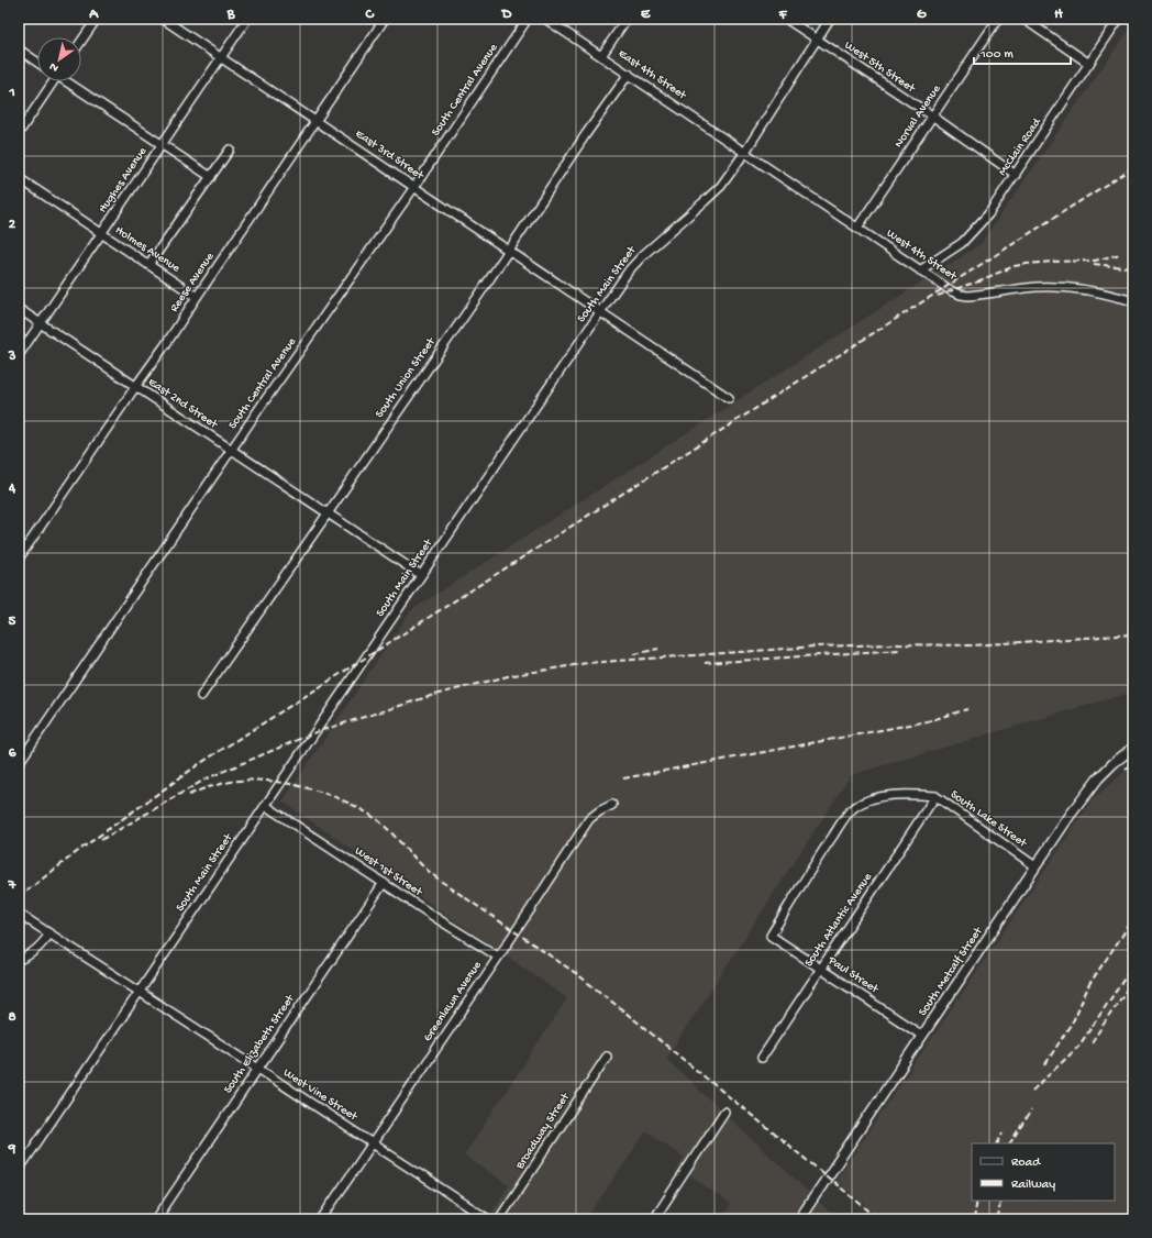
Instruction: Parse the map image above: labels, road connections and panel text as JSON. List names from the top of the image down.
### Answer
{
  "streets": {
    "main road": ["South Metcalf Street"],
    "street": [
      "West 5th Street",
      "East 4th Street",
      "South Central Avenue",
      "Norval Avenue",
      "McClain Road",
      "East 3rd Street",
      "Hughes Avenue",
      "Holmes Avenue",
      "West 4th Street",
      "Reese Avenue",
      "South Main Street",
      "South Union Street",
      "East 2nd Street",
      "South Lake Street",
      "West 1st Street",
      "South Atlantic Avenue",
      "Paul Street",
      "Greenlawn Avenue",
      "South Elizabeth Street",
      "West Vine Street",
      "Broadway Street"
    ]
  },
  "crossings": [
    ["West 5th Street", "Norval Avenue"],
    ["West 5th Street", "McClain Road"],
    ["West 5th Street", "South Main Street"],
    ["East 4th Street", "West 4th Street"],
    ["East 4th Street", "South Main Street"],
    ["East 4th Street", "South Union Street"],
    ["South Central Avenue", "East 3rd Street"],
    ["South Central Avenue", "East 2nd Street"],
    ["Norval Avenue", "West 4th Street"],
    ["McClain Road", "West 4th Street"],
    ["East 3rd Street", "Hughes Avenue"],
    ["East 3rd Street", "Reese Avenue"],
    ["East 3rd Street", "South Main Street"],
    ["East 3rd Street", "South Union Street"],
    ["Hughes Avenue", "Holmes Avenue"],
    ["Hughes Avenue", "East 2nd Street"],
    ["Holmes Avenue", "Reese Avenue"],
    ["West 4th Street", "South Main Street"],
    ["Reese Avenue", "East 2nd Street"],
    ["South Main Street", "East 2nd Street"],
    ["South Main Street", "West 1st Street"],
    ["South Main Street", "West Vine Street"],
    ["South Union Street", "East 2nd Street"],
    ["South Lake Street", "South Atlantic Avenue"],
    ["South Lake Street", "South Metcalf Street"],
    ["South Lake Street", "Paul Street"],
    ["West 1st Street", "Greenlawn Avenue"],
    ["West 1st Street", "South Elizabeth Street"],
    ["South Atlantic Avenue", "Paul Street"],
    ["South Metcalf Street", "Paul Street"],
    ["Greenlawn Avenue", "West Vine Street"],
    ["South Elizabeth Street", "West Vine Street"]
  ],
  "legend": ["Road", "Railway"],
  "scale_bar": "100 m",
  "north": "bottom left",
  "grid": {
    "columns": [
      "A",
      "B",
      "C",
      "D",
      "E",
      "F",
      "G",
      "H"
    ],
    "rows": [
      "1",
      "2",
      "3",
      "4",
      "5",
      "6",
      "7",
      "8",
      "9"
    ]
  }
}
